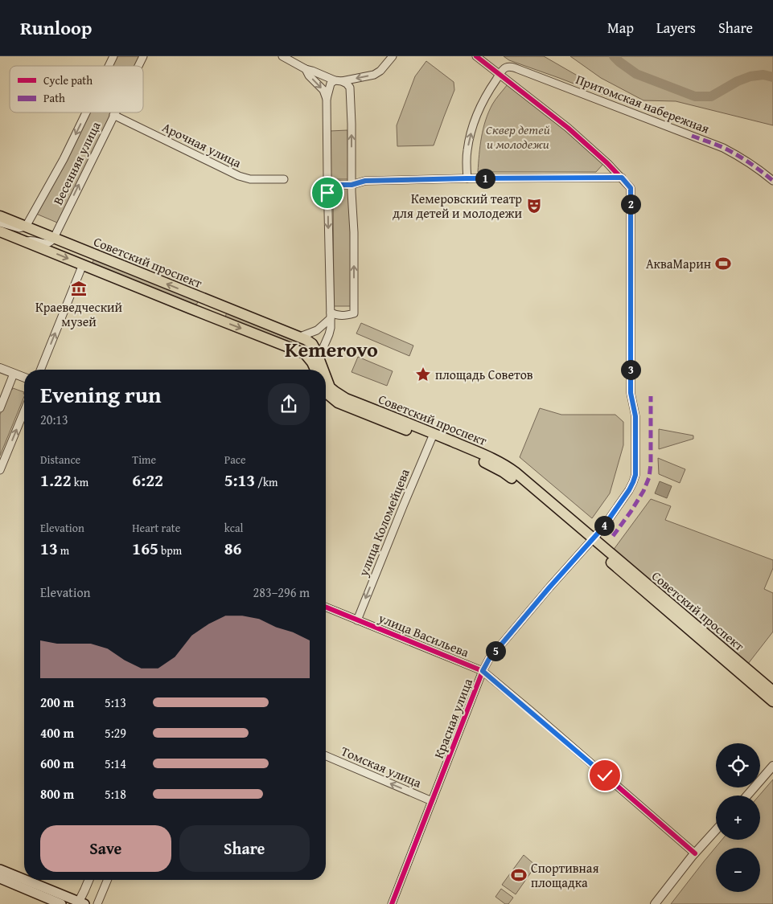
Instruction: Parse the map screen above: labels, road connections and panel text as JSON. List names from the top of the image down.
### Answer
{
  "streets": {
    "main road": ["Советский проспект"],
    "street": [
      "Притомская набережная",
      "Арочная улица",
      "Весенняя улица",
      "улица Коломейцева",
      "улица Васильева",
      "Красная улица",
      "Томская улица"
    ]
  },
  "crossings": [
    ["Арочная улица", "Весенняя улица"],
    ["Весенняя улица", "Советский проспект"],
    ["Советский проспект", "улица Коломейцева"],
    ["Советский проспект", "Красная улица"],
    ["улица Коломейцева", "улица Васильева"],
    ["улица Васильева", "Красная улица"],
    ["Красная улица", "Томская улица"]
  ],
  "one_way": ["улица Коломейцева", "Томская улица"],
  "districts": ["Kemerovo"],
  "parks": ["Сквер детей и молодежи"],
  "places": {
    "theatre": ["Кемеровский театр для детей и молодежи"],
    "sports": ["АкваМарин", "Спортивная площадка"],
    "museum": ["Краеведческий музей"],
    "place": ["площадь Советов"]
  },
  "legend": ["Cycle path", "Path"],
  "page": {
    "header": "Runloop",
    "nav": ["Map", "Layers", "Share"],
    "pins": [
      "1",
      "2",
      "3",
      "4",
      "5"
    ],
    "heading": ["Evening run", "20:13"],
    "stats": [
      ["Distance", "1.22 km"],
      ["Time", "6:22"],
      ["Pace", "5:13 /km"],
      ["Elevation", "13 m"],
      ["Heart rate", "165 bpm"],
      ["kcal", "86"]
    ],
    "chart": ["Elevation", "283–296 m"],
    "list": [
      {
        "name": "200 m",
        "note": "5:13"
      },
      {
        "name": "400 m",
        "note": "5:29"
      },
      {
        "name": "600 m",
        "note": "5:14"
      },
      {
        "name": "800 m",
        "note": "5:18"
      }
    ],
    "map_buttons": ["+", "−"],
    "buttons": ["Save", "Share"]
  }
}
